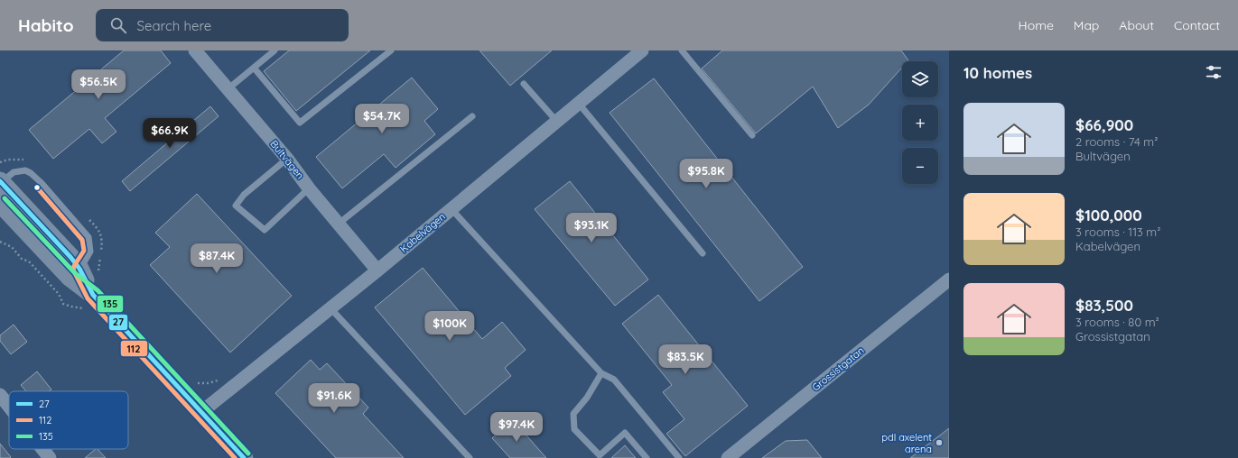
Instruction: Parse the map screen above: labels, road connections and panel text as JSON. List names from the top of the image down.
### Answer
{
  "streets": {
    "street": ["Bultvägen", "Kabelvägen", "Grossistgatan"]
  },
  "crossings": [
    ["Bultvägen", "Kabelvägen"]
  ],
  "places": ["pdl axelent arena"],
  "lines": ["transit line 27", "transit line 112", "transit line 135"],
  "legend": ["27", "112", "135"],
  "page": {
    "header": "Habito",
    "search": "Search here",
    "nav": [
      "Home",
      "Map",
      "About",
      "Contact"
    ],
    "heading": "10 homes",
    "map_buttons": ["+", "−"],
    "price": [
      "$56.5K",
      "$54.7K",
      "$66.9K",
      "$95.8K",
      "$93.1K",
      "$87.4K",
      "$100K",
      "$83.5K",
      "$91.6K",
      "$97.4K"
    ],
    "list": [
      {
        "name": "$66,900",
        "note": "2 rooms · 74 m² · Bultvägen"
      },
      {
        "name": "$100,000",
        "note": "3 rooms · 113 m² · Kabelvägen"
      },
      {
        "name": "$83,500",
        "note": "3 rooms · 80 m² · Grossistgatan"
      }
    ]
  }
}
